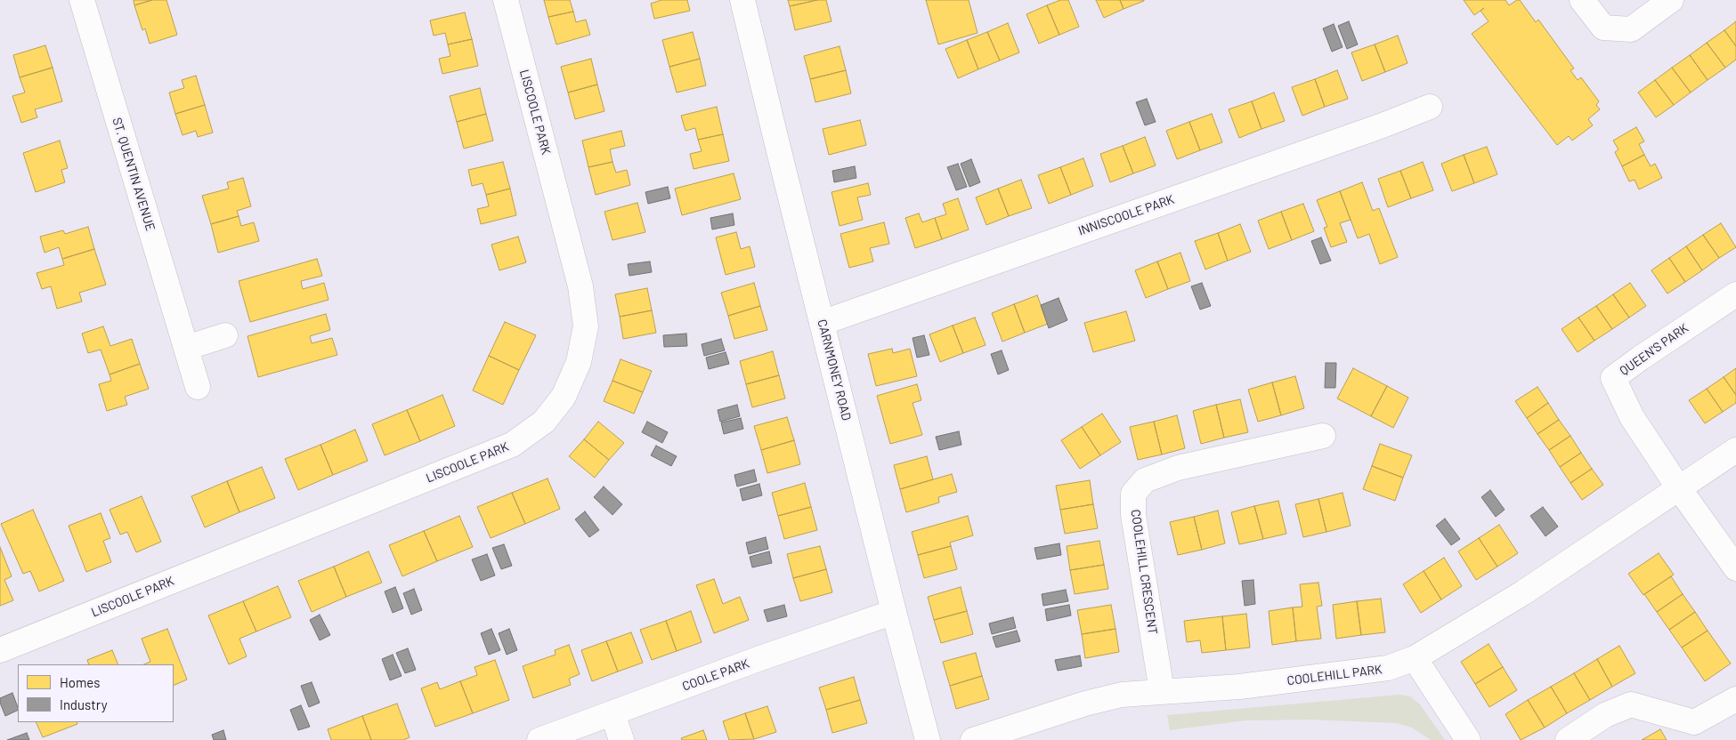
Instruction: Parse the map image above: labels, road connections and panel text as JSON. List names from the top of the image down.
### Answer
{
  "streets": {
    "street": [
      "LISCOOLE PARK",
      "ST. QUENTIN AVENUE",
      "INNISCOOLE PARK",
      "QUEEN'S PARK",
      "CARNMONEY ROAD",
      "COOLEHILL CRESCENT",
      "COOLE PARK",
      "COOLEHILL PARK"
    ]
  },
  "crossings": [
    ["INNISCOOLE PARK", "CARNMONEY ROAD"],
    ["QUEEN'S PARK", "COOLEHILL PARK"],
    ["CARNMONEY ROAD", "COOLE PARK"],
    ["COOLEHILL CRESCENT", "COOLEHILL PARK"]
  ],
  "legend": ["Homes", "Industry"]
}
